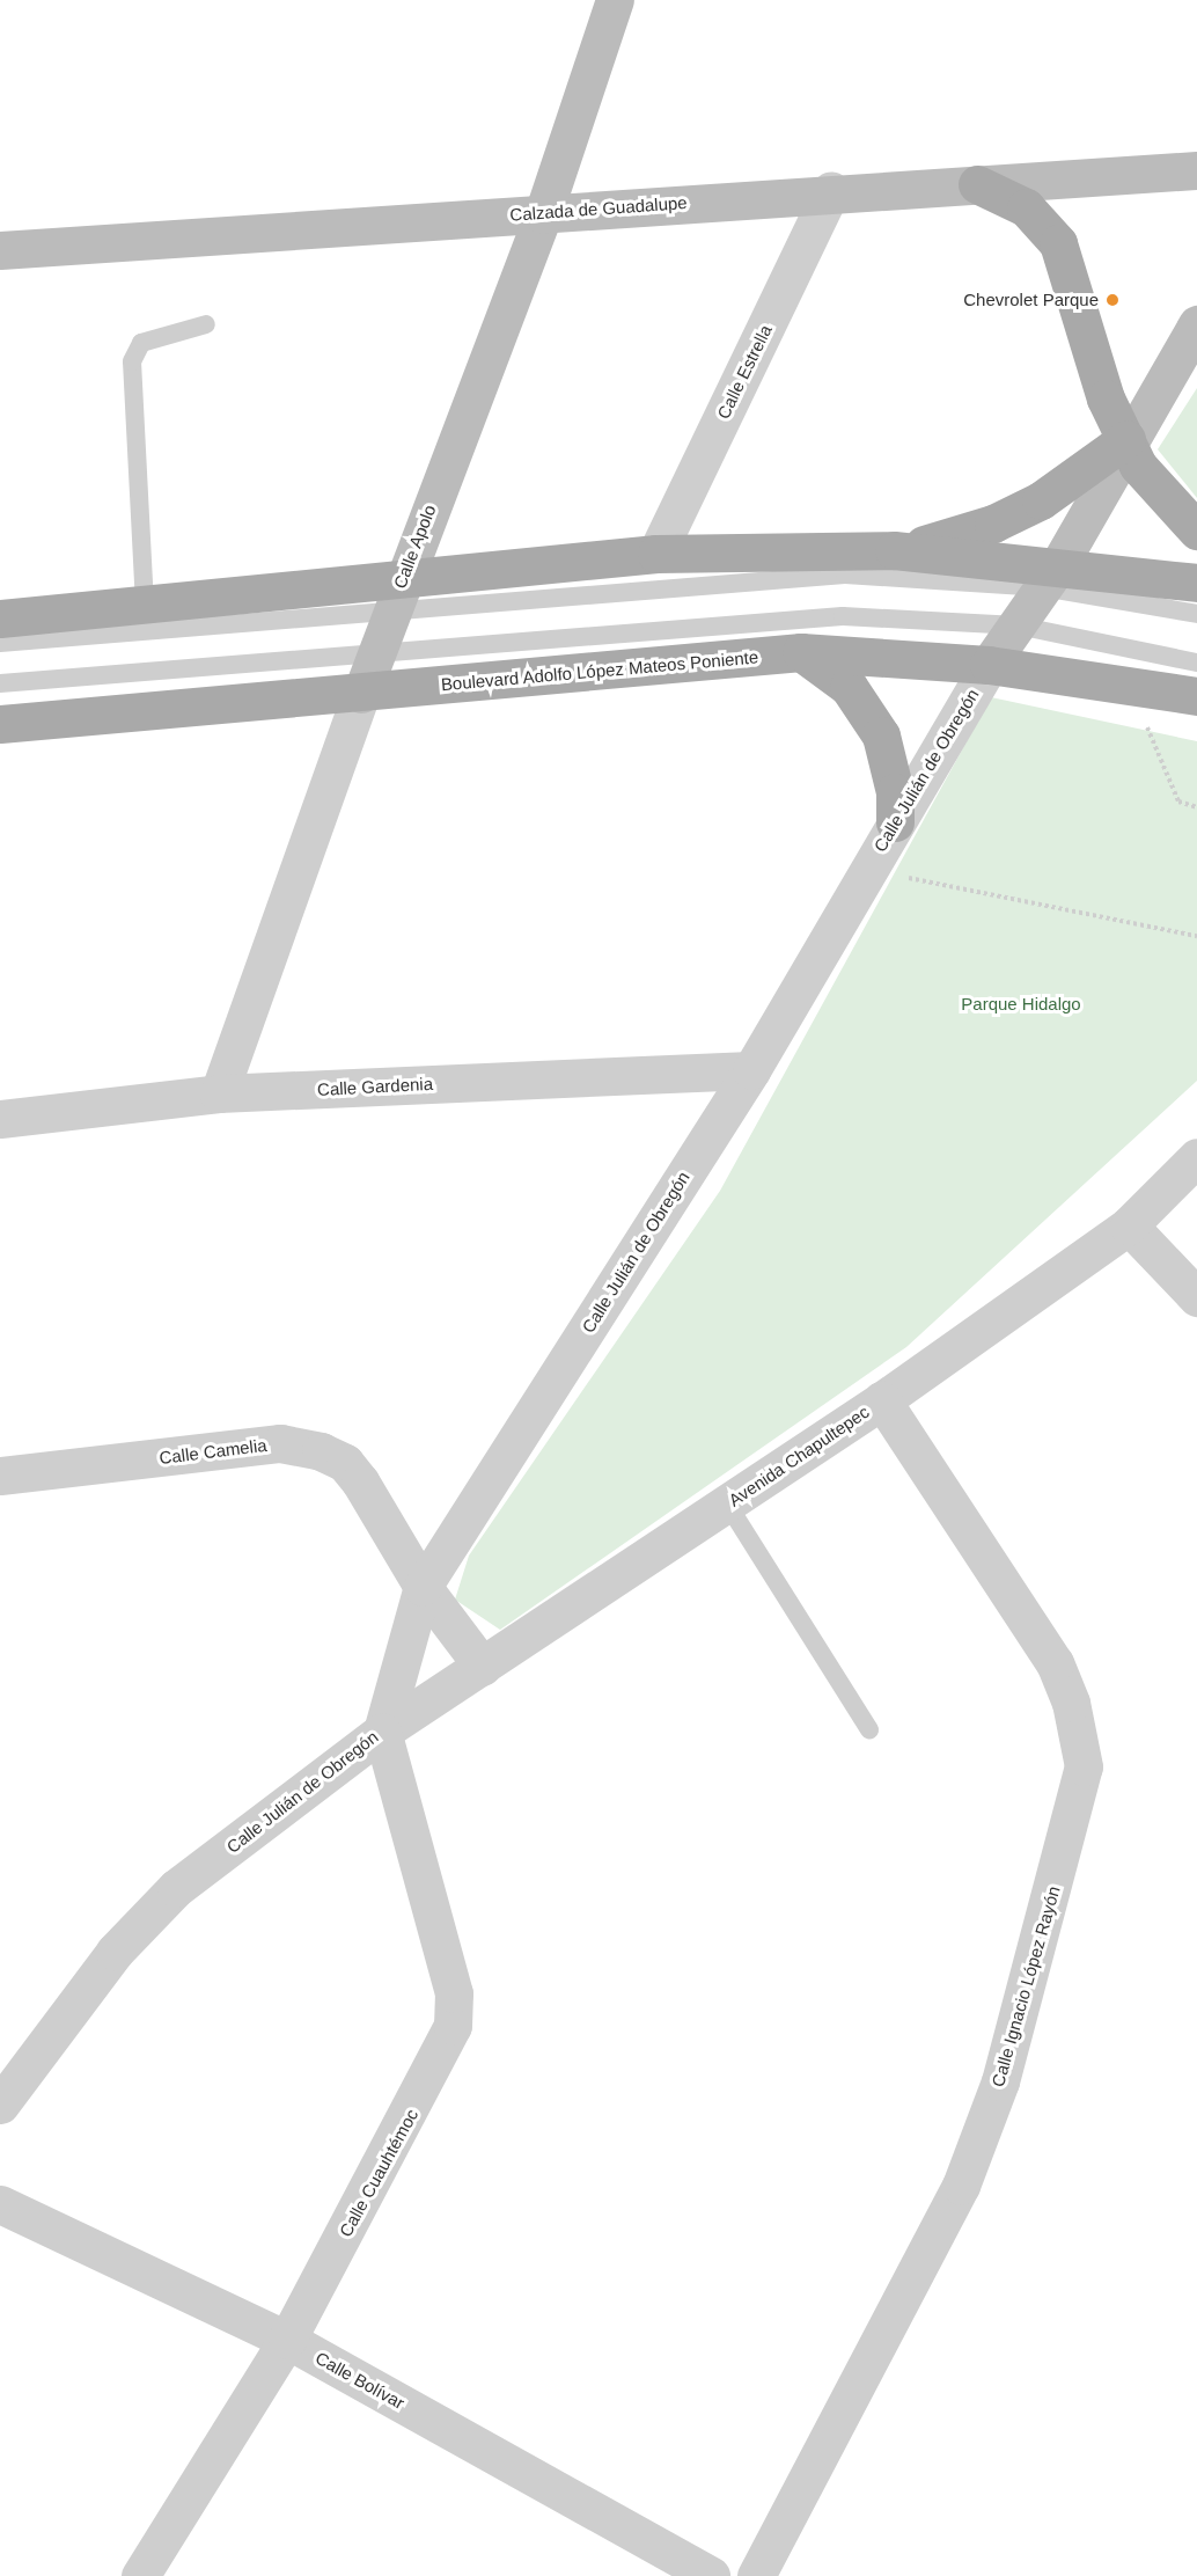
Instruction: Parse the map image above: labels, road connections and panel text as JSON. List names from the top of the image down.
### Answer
{
  "streets": {
    "main road": ["Boulevard Adolfo López Mateos Poniente"],
    "street": [
      "Calzada de Guadalupe",
      "Calle Estrella",
      "Calle Apolo",
      "Calle Julián de Obregón",
      "Calle Gardenia",
      "Calle Camelia",
      "Avenida Chapultepec",
      "Calle Ignacio López Rayón",
      "Calle Cuauhtémoc",
      "Calle Bolívar"
    ]
  },
  "crossings": [
    ["Calzada de Guadalupe", "Calle Estrella"],
    ["Calzada de Guadalupe", "Calle Apolo"],
    ["Calle Apolo", "Boulevard Adolfo López Mateos Poniente"],
    ["Calle Apolo", "Calle Gardenia"],
    ["Boulevard Adolfo López Mateos Poniente", "Calle Julián de Obregón"],
    ["Calle Julián de Obregón", "Calle Gardenia"],
    ["Calle Julián de Obregón", "Calle Camelia"],
    ["Calle Julián de Obregón", "Avenida Chapultepec"],
    ["Calle Julián de Obregón", "Calle Cuauhtémoc"],
    ["Calle Camelia", "Avenida Chapultepec"],
    ["Avenida Chapultepec", "Calle Ignacio López Rayón"],
    ["Avenida Chapultepec", "Calle Cuauhtémoc"],
    ["Calle Cuauhtémoc", "Calle Bolívar"]
  ],
  "parks": ["Parque Hidalgo"],
  "places": ["Chevrolet Parque"]
}
